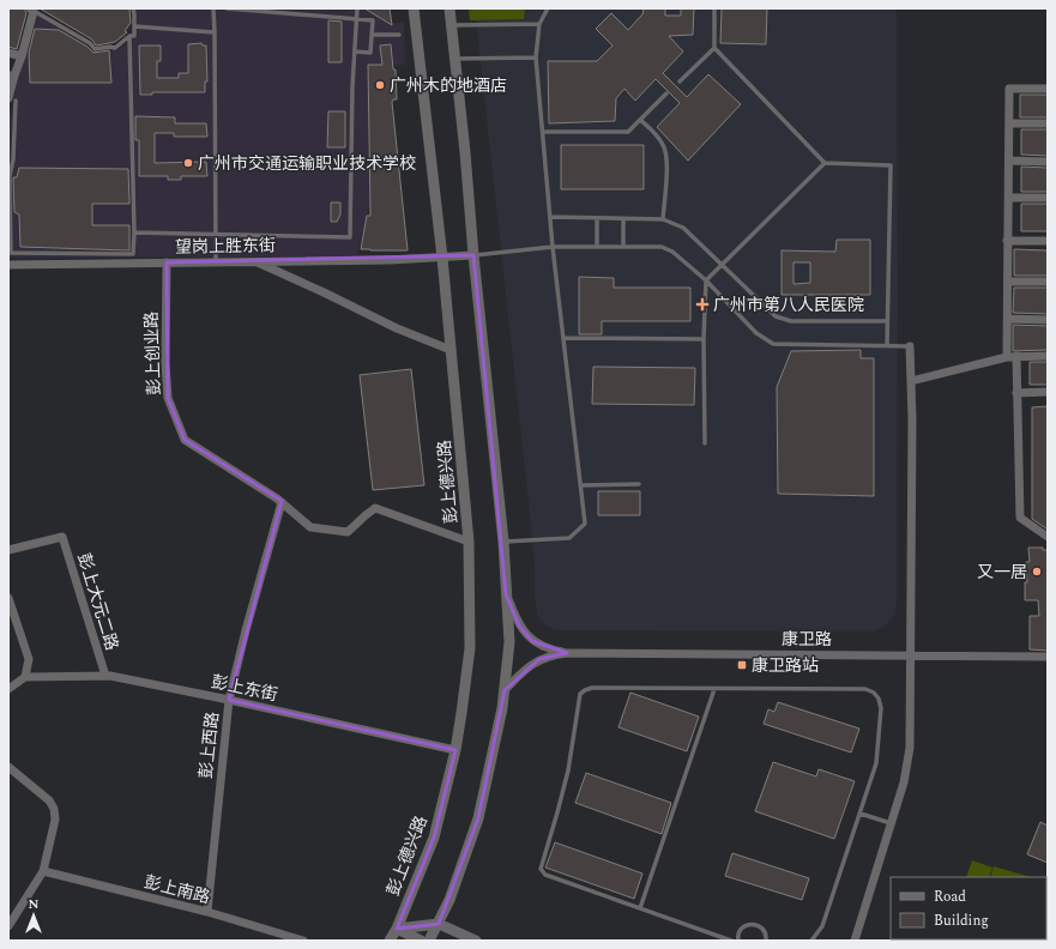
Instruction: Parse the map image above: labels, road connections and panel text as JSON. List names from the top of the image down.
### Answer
{
  "streets": {
    "street": [
      "望岗上胜东街",
      "彭上创业路",
      "彭上德兴路",
      "彭上大元二路",
      "康卫路",
      "彭上东街",
      "彭上西路",
      "彭上南路"
    ]
  },
  "crossings": [
    ["望岗上胜东街", "彭上创业路"],
    ["望岗上胜东街", "彭上德兴路"],
    ["彭上创业路", "彭上德兴路"],
    ["彭上创业路", "彭上西路"],
    ["彭上德兴路", "彭上东街"],
    ["彭上大元二路", "彭上东街"],
    ["彭上东街", "彭上西路"],
    ["彭上西路", "彭上南路"]
  ],
  "places": {
    "other": ["广州木的地酒店", "广州市交通运输职业技术学校", "又一居"],
    "health": ["广州市第八人民医院"],
    "transit": ["康卫路站"]
  },
  "legend": ["Road", "Building"],
  "north": "top"
}
